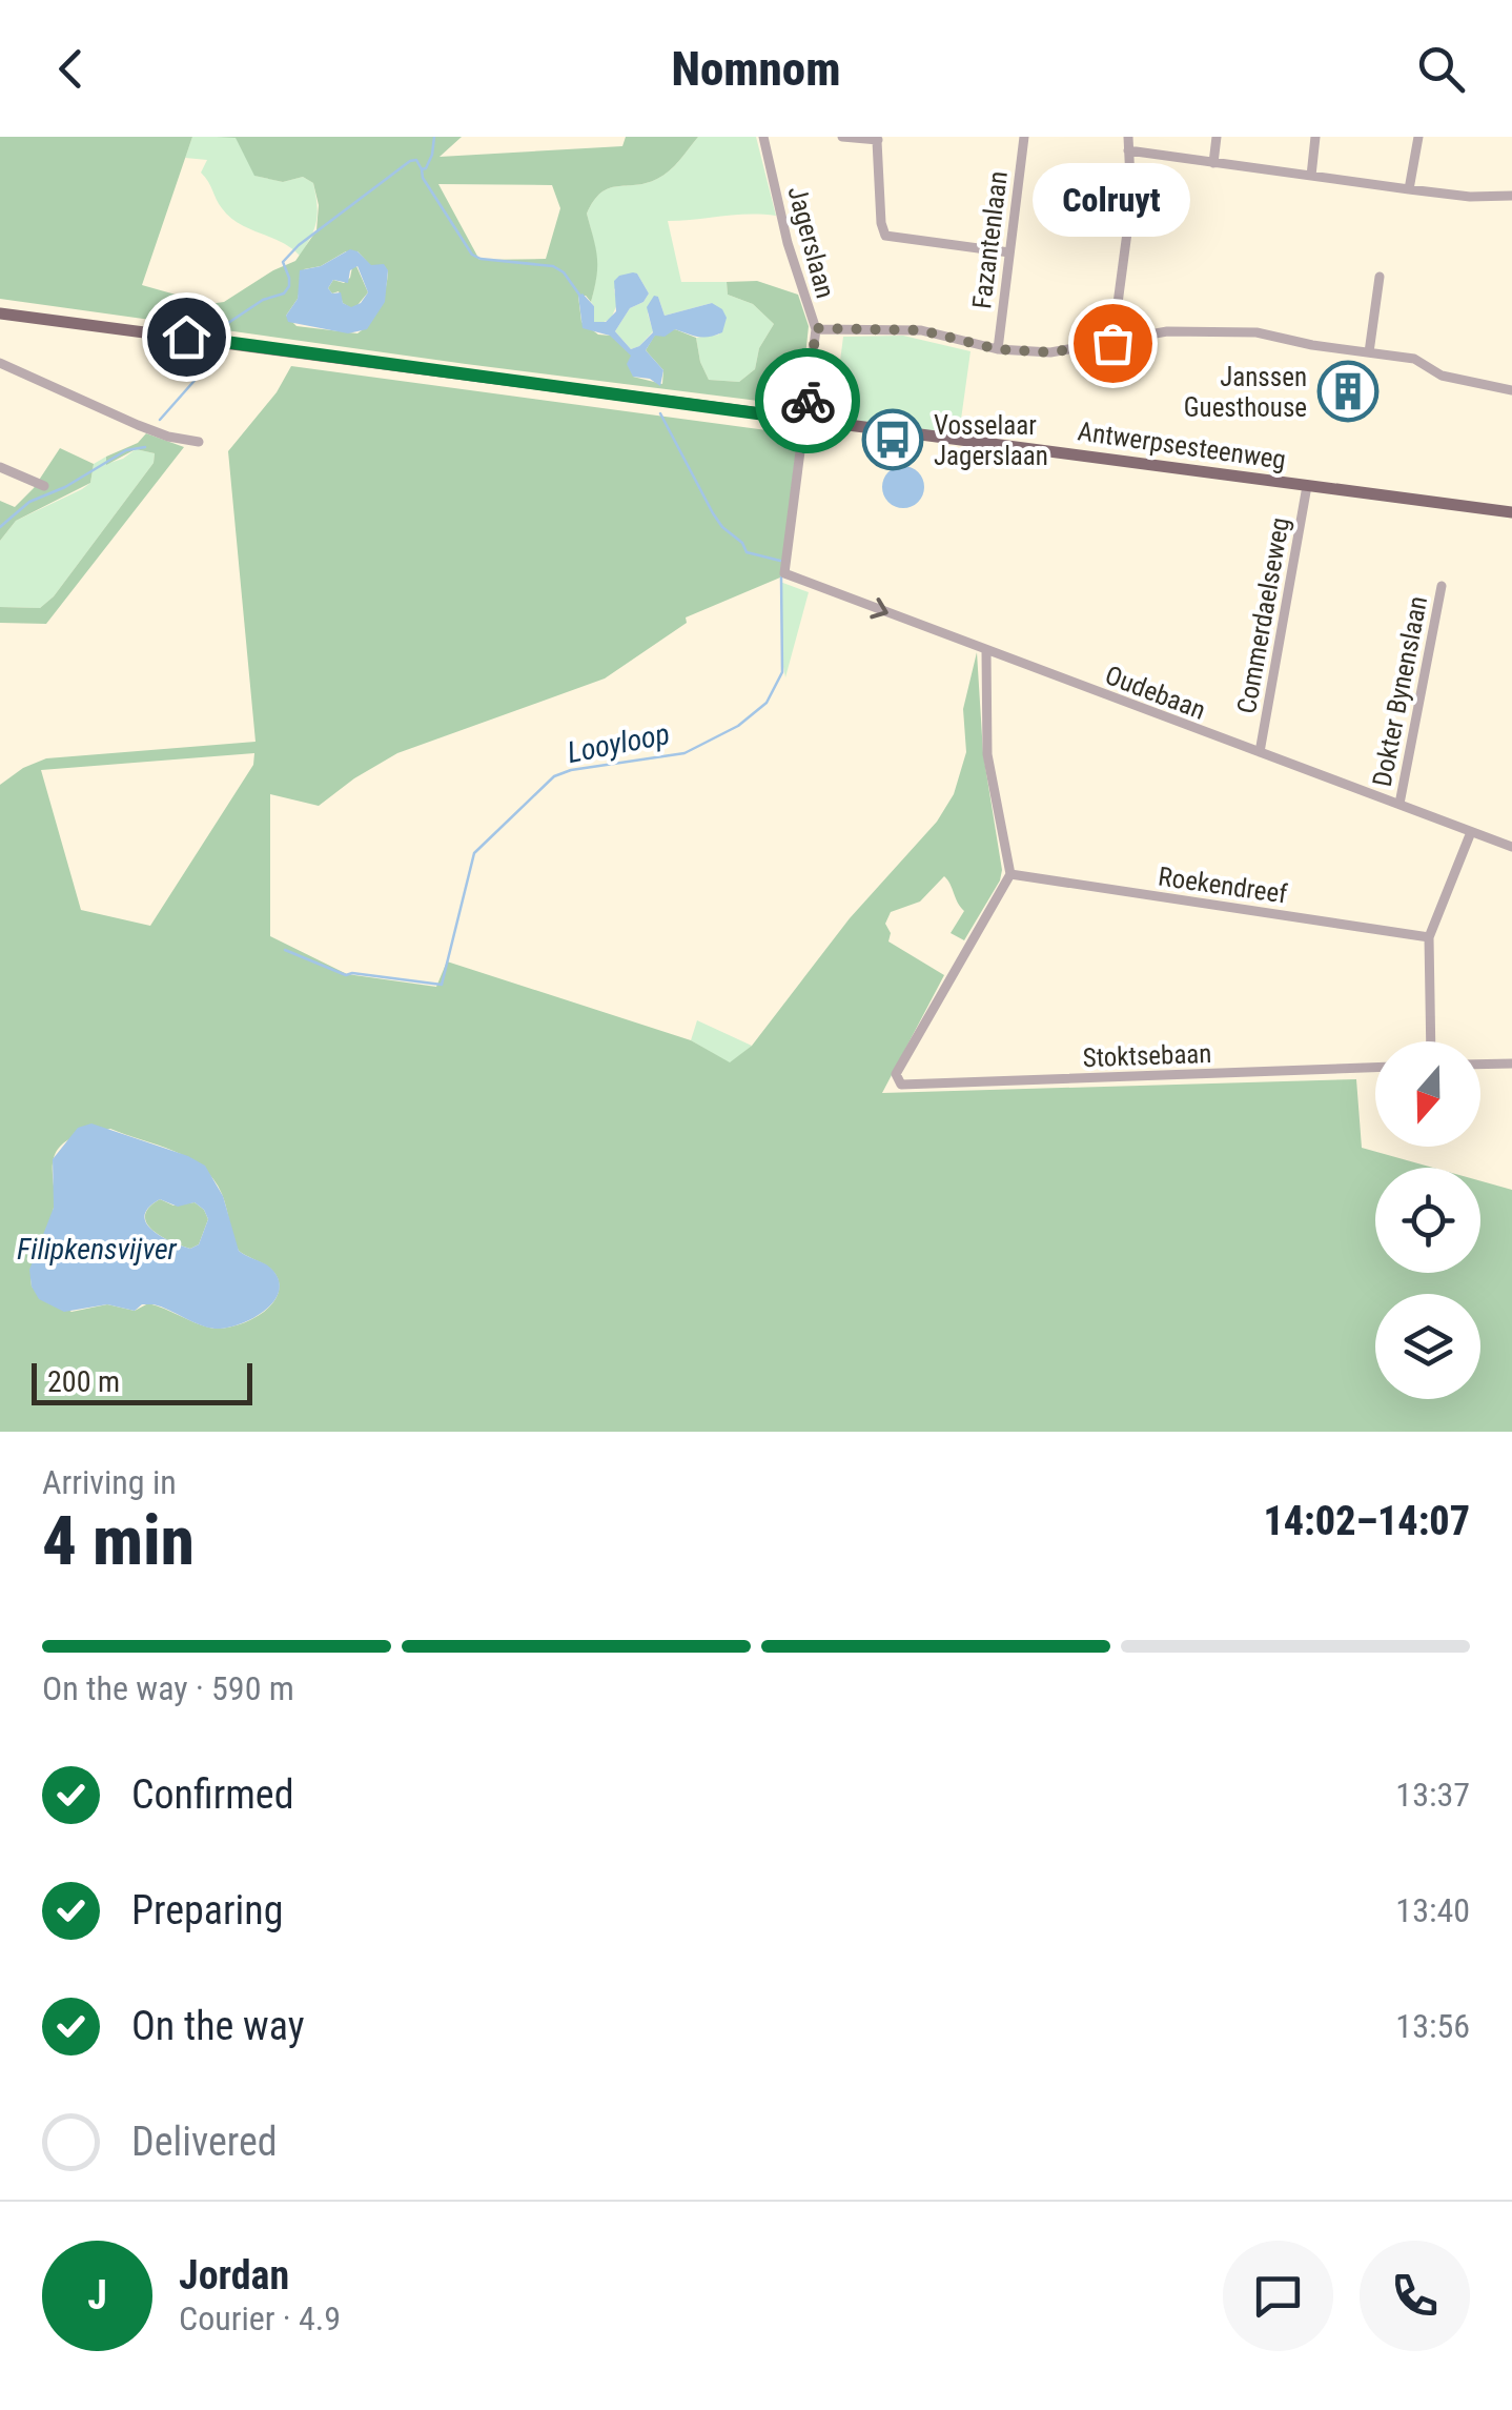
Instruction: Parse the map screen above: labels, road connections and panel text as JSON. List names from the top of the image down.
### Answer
{
  "streets": {
    "main road": ["Antwerpsesteenweg"],
    "street": [
      "Fazantenlaan",
      "Jagerslaan",
      "Commerdaelseweg",
      "Dokter Bynenslaan",
      "Oudebaan",
      "Roekendreef",
      "Stoktsebaan"
    ]
  },
  "crossings": [
    ["Jagerslaan", "Antwerpsesteenweg"],
    ["Jagerslaan", "Oudebaan"],
    ["Antwerpsesteenweg", "Commerdaelseweg"],
    ["Commerdaelseweg", "Oudebaan"],
    ["Dokter Bynenslaan", "Oudebaan"],
    ["Roekendreef", "Stoktsebaan"]
  ],
  "water": ["Looyloop", "Filipkensvijver"],
  "places": {
    "other": ["Colruyt"],
    "building": ["Janssen Guesthouse"],
    "bus stop": ["Vosselaar Jagerslaan"]
  },
  "scale_bar": "200 m",
  "north": "bottom",
  "page": {
    "header": "Nomnom",
    "bubble": "Colruyt",
    "scale": "200 m",
    "heading": ["4 min", "Arriving in", "14:02–14:07"],
    "panel": ["Jordan", "Courier · 4.9"],
    "bar": "On the way · 590 m",
    "list": [
      ["Confirmed", "13:37"],
      ["Preparing", "13:40"],
      ["On the way", "13:56"],
      "Delivered"
    ],
    "round": "J"
  }
}
